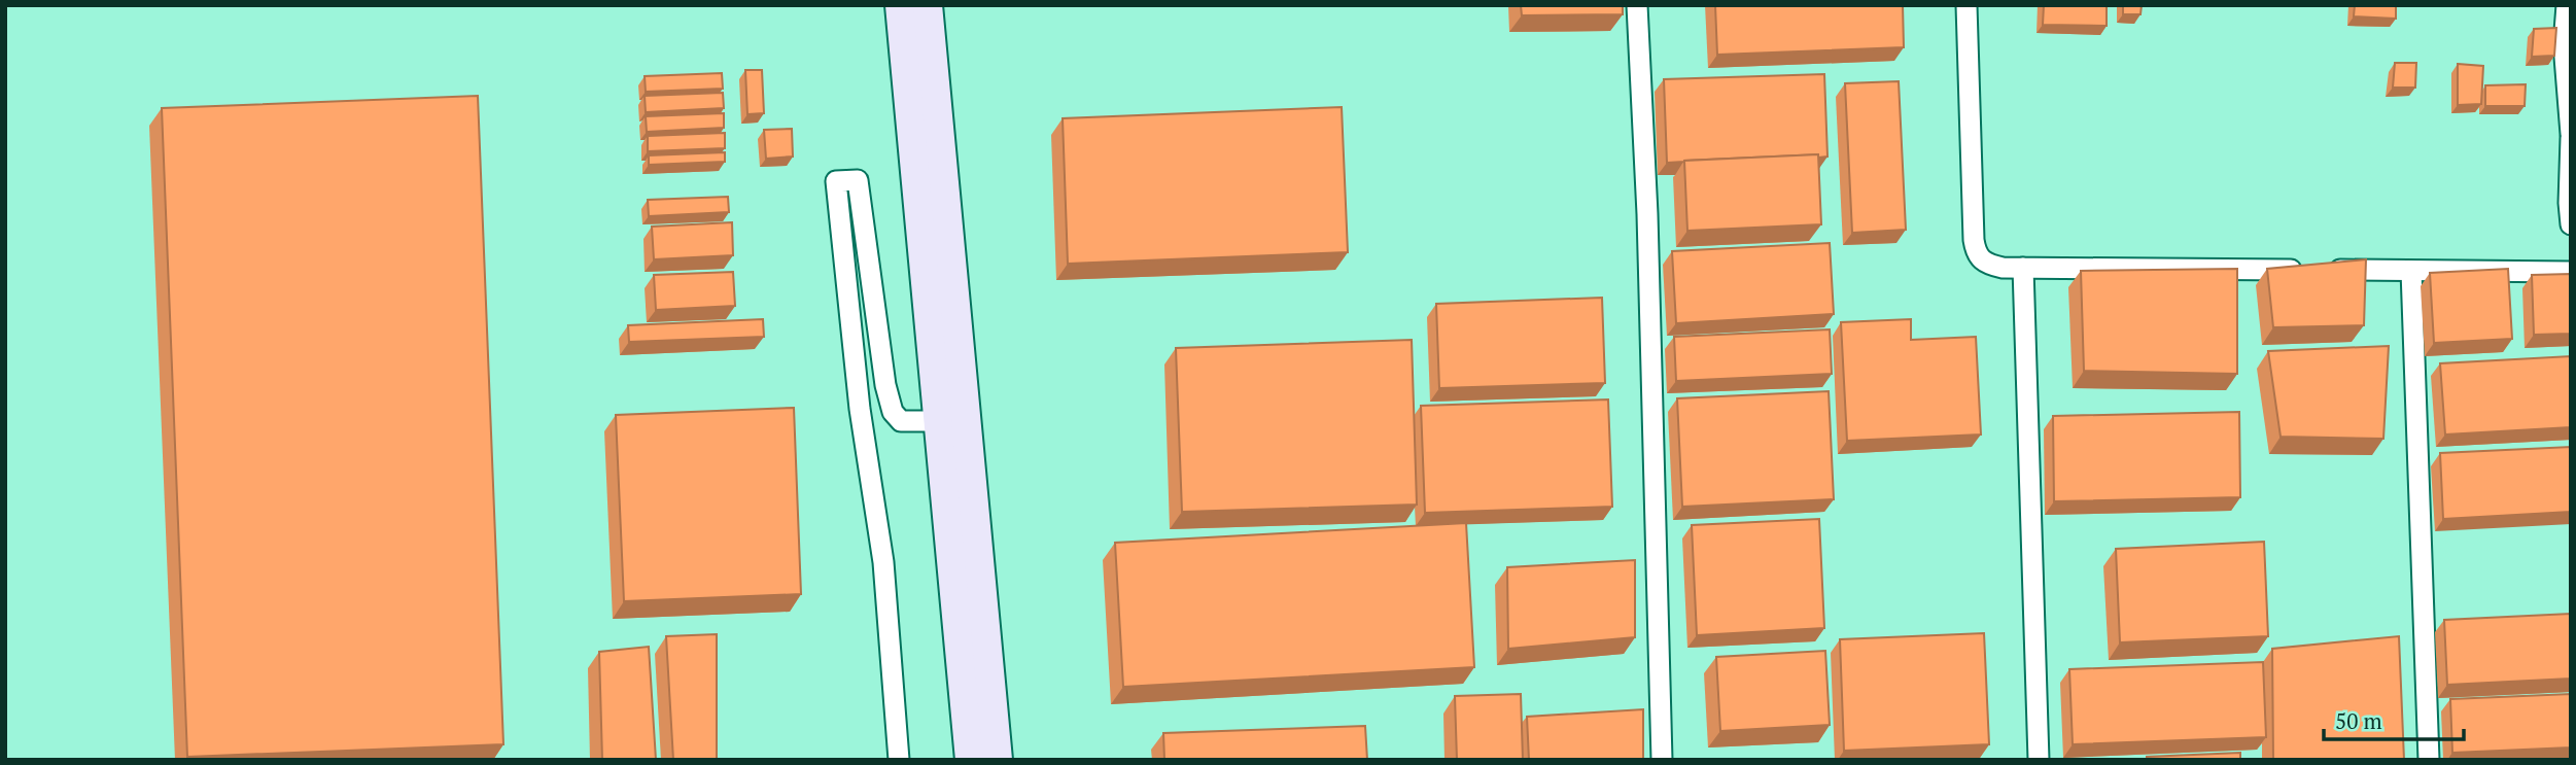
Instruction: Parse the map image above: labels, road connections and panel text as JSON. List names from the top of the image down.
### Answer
{
  "scale_bar": "50 m"
}
